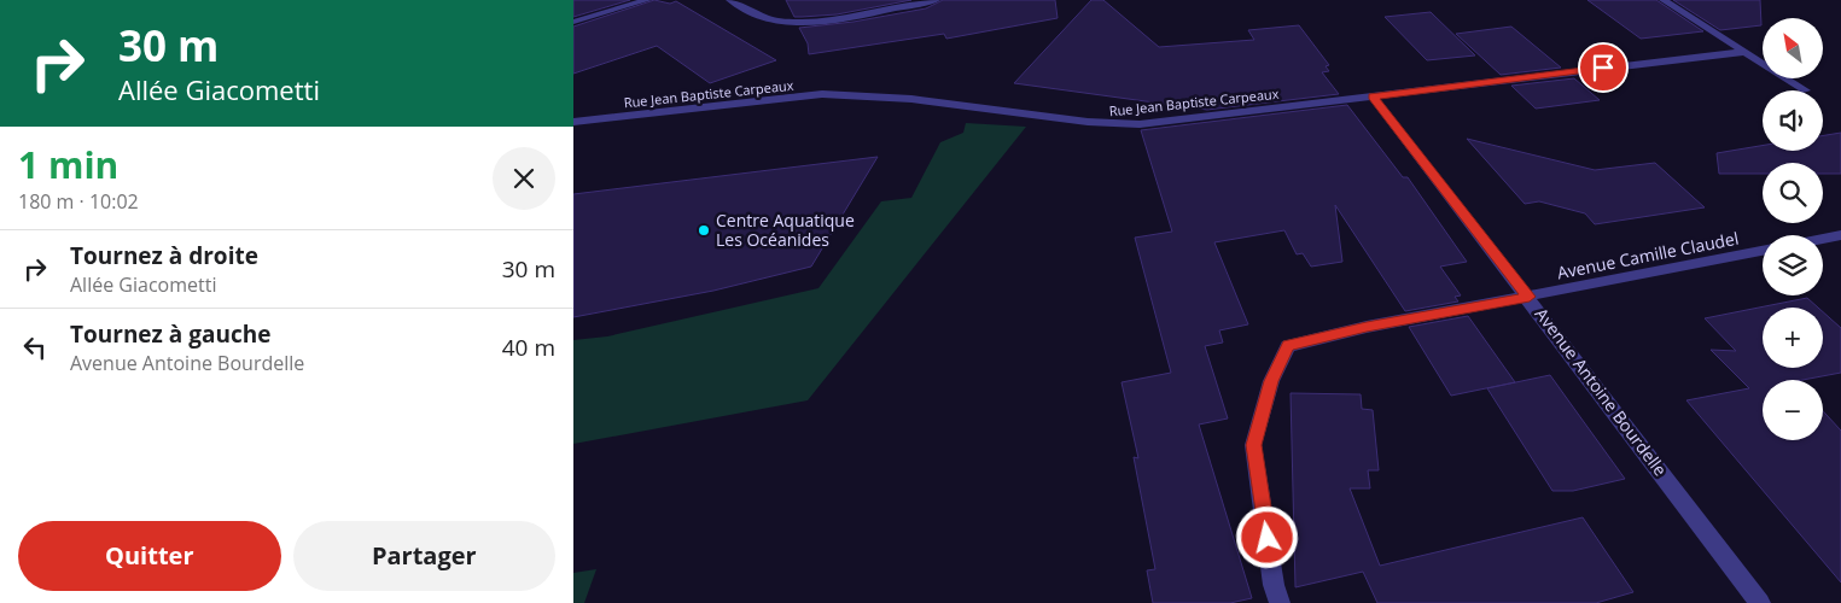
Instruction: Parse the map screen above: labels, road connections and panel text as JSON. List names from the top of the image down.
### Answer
{
  "streets": {
    "street": ["Rue Jean Baptiste Carpeaux", "Avenue Camille Claudel", "Avenue Antoine Bourdelle"]
  },
  "crossings": [
    ["Rue Jean Baptiste Carpeaux", "Avenue Antoine Bourdelle"],
    ["Avenue Camille Claudel", "Avenue Antoine Bourdelle"]
  ],
  "places": ["Centre Aquatique Les Océanides"],
  "north": "top left",
  "page": {
    "turn": ["30 m", "Allée Giacometti"],
    "map_buttons": ["+", "−"],
    "heading": ["1 min", "180 m · 10:02"],
    "list": [
      {
        "name": "Tournez à droite",
        "note": "Allée Giacometti",
        "value": "30 m"
      },
      {
        "name": "Tournez à gauche",
        "note": "Avenue Antoine Bourdelle",
        "value": "40 m"
      }
    ],
    "buttons": ["Quitter", "Partager"]
  }
}
